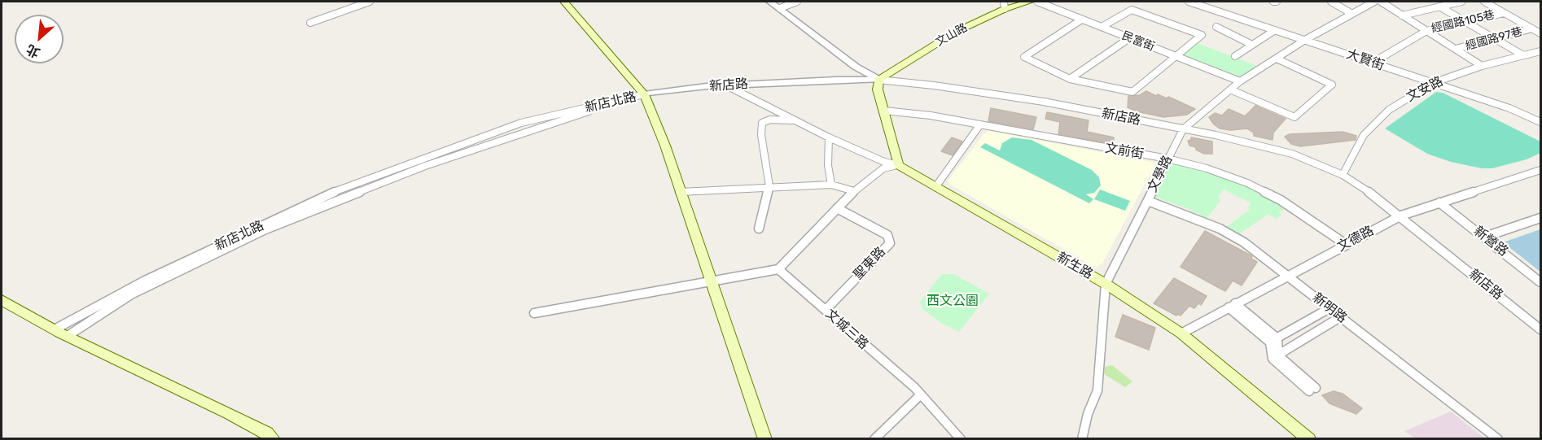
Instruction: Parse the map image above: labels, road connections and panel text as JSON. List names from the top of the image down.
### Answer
{
  "streets": {
    "main road": ["文山路", "新生路"],
    "street": [
      "經國路105巷",
      "經國路97巷",
      "民富街",
      "大賢街",
      "新店路",
      "文安路",
      "新店北路",
      "文前街",
      "文學路",
      "文德路",
      "新營路",
      "聖東路",
      "新明路",
      "文城三路"
    ]
  },
  "crossings": [
    ["經國路105巷", "大賢街"],
    ["文山路", "新店路"],
    ["民富街", "文學路"],
    ["大賢街", "文安路"],
    ["大賢街", "文學路"],
    ["新店路", "文安路"],
    ["新店路", "新店北路"],
    ["新店路", "文學路"],
    ["新店路", "文德路"],
    ["文前街", "文學路"],
    ["文前街", "文德路"],
    ["文學路", "新生路"],
    ["文學路", "新明路"],
    ["文德路", "新營路"],
    ["文德路", "新生路"],
    ["文德路", "新明路"],
    ["聖東路", "文城三路"]
  ],
  "parks": ["西文公園"],
  "north": "bottom left"
}
